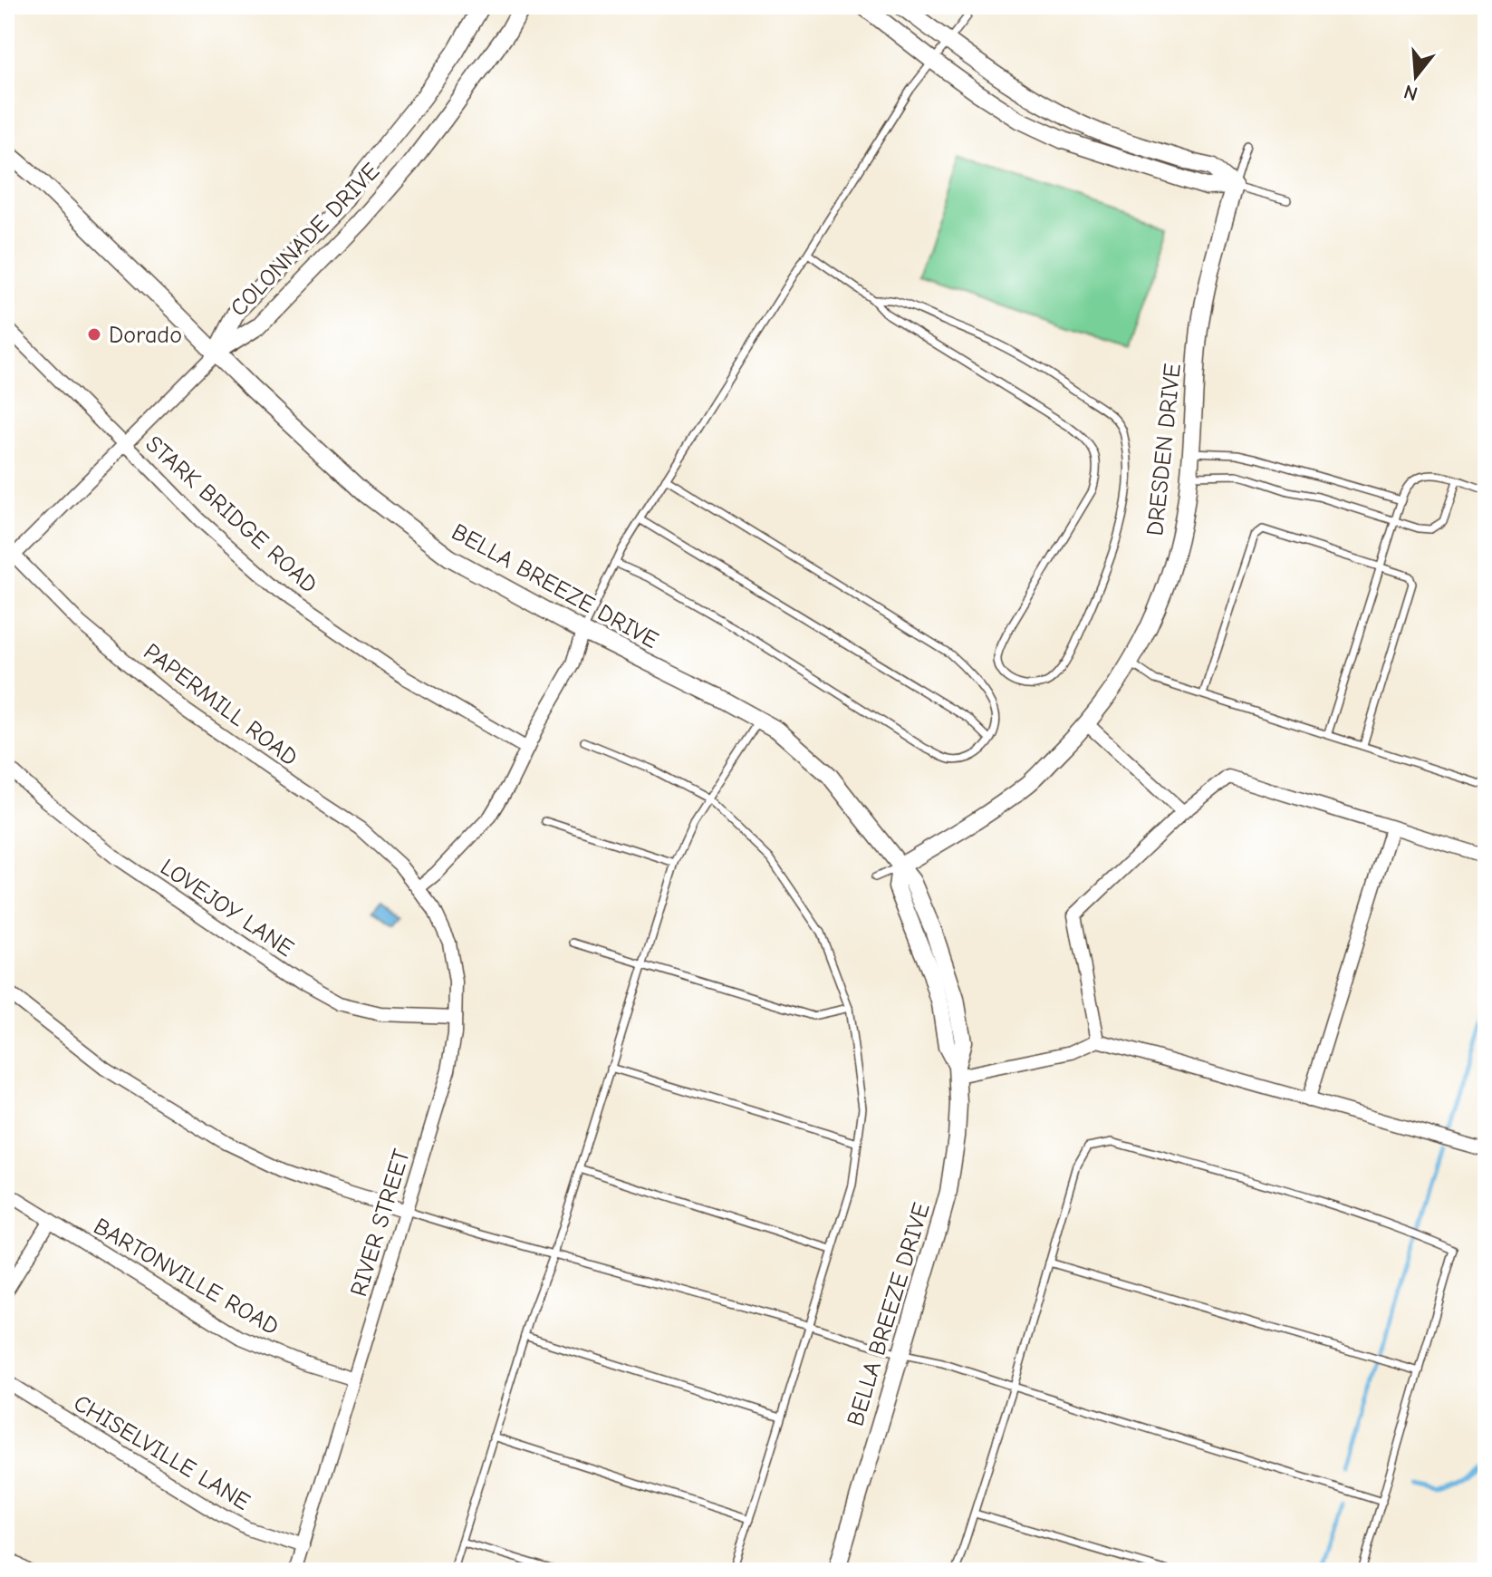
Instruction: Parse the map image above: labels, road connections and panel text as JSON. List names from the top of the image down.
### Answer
{
  "streets": {
    "street": [
      "COLONNADE DRIVE",
      "DRESDEN DRIVE",
      "STARK BRIDGE ROAD",
      "BELLA BREEZE DRIVE",
      "PAPERMILL ROAD",
      "LOVEJOY LANE",
      "RIVER STREET",
      "BARTONVILLE ROAD",
      "CHISELVILLE LANE"
    ]
  },
  "crossings": [
    ["COLONNADE DRIVE", "BELLA BREEZE DRIVE"],
    ["DRESDEN DRIVE", "BELLA BREEZE DRIVE"],
    ["PAPERMILL ROAD", "RIVER STREET"],
    ["LOVEJOY LANE", "RIVER STREET"],
    ["RIVER STREET", "BARTONVILLE ROAD"],
    ["RIVER STREET", "CHISELVILLE LANE"]
  ],
  "places": ["Dorado"],
  "north": "bottom"
}
